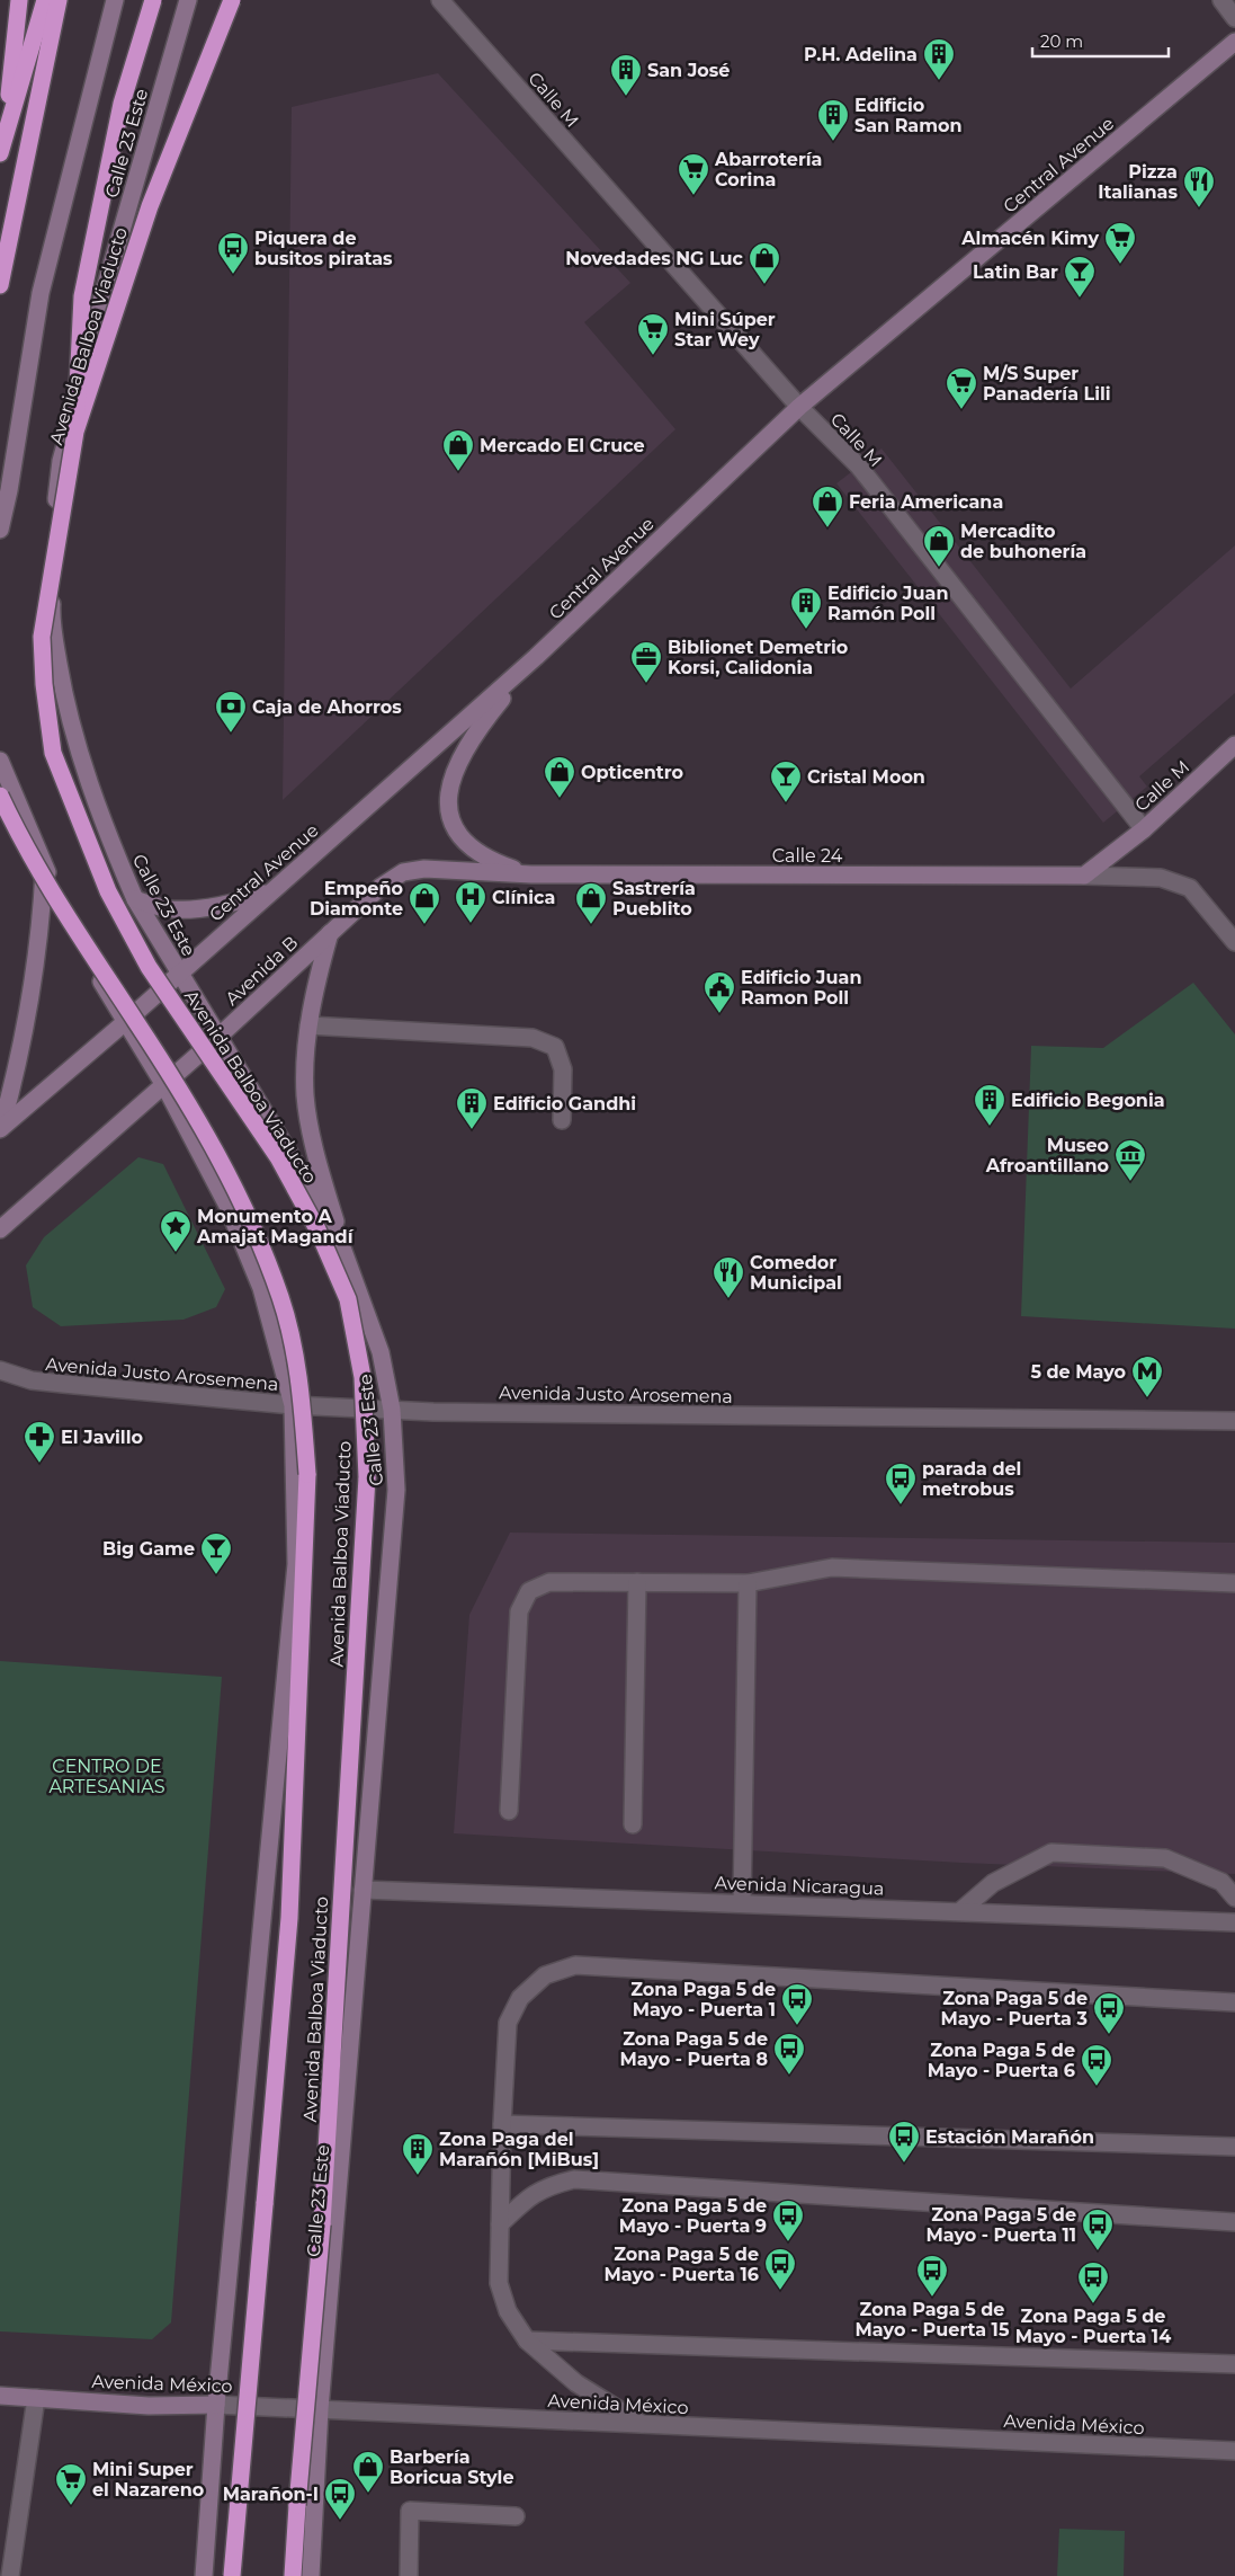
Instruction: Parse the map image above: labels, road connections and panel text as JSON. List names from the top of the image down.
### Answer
{
  "streets": {
    "highway": ["Avenida Balboa Viaducto"],
    "main road": [
      "Calle M",
      "Calle 23 Este",
      "Central Avenue",
      "Calle 24",
      "Avenida B",
      "Avenida México"
    ],
    "street": ["Avenida Justo Arosemena", "Avenida Nicaragua"]
  },
  "crossings": [
    ["Calle M", "Central Avenue"],
    ["Calle 23 Este", "Central Avenue"],
    ["Calle 23 Este", "Avenida B"],
    ["Calle 23 Este", "Avenida Justo Arosemena"],
    ["Calle 23 Este", "Avenida Nicaragua"],
    ["Calle 23 Este", "Avenida México"],
    ["Calle 24", "Avenida B"]
  ],
  "parks": ["CENTRO DE ARTESANIAS"],
  "places": {
    "building": [
      "P.H. Adelina",
      "San José",
      "Edificio San Ramon",
      "Edificio Juan Ramón Poll",
      "Edificio Begonia",
      "Edificio Gandhi",
      "Zona Paga del Marañón [MiBus]"
    ],
    "supermarket": [
      "Abarrotería Corina",
      "Almacén Kimy",
      "Mini Súper Star Wey",
      "M/S Super Panadería Lili",
      "Mini Super el Nazareno"
    ],
    "restaurant": ["Pizza Italianas", "Comedor Municipal"],
    "bus stop": [
      "Piquera de busitos piratas",
      "parada del metrobus",
      "Zona Paga 5 de Mayo - Puerta 1",
      "Zona Paga 5 de Mayo - Puerta 3",
      "Zona Paga 5 de Mayo - Puerta 8",
      "Zona Paga 5 de Mayo - Puerta 6",
      "Estación Marañón",
      "Zona Paga 5 de Mayo - Puerta 9",
      "Zona Paga 5 de Mayo - Puerta 11",
      "Zona Paga 5 de Mayo - Puerta 16",
      "Zona Paga 5 de Mayo - Puerta 15",
      "Zona Paga 5 de Mayo - Puerta 14",
      "Marañon-I"
    ],
    "shop": [
      "Novedades NG Luc",
      "Mercado El Cruce",
      "Feria Americana",
      "Mercadito de buhonería",
      "Opticentro",
      "Empeño Diamonte",
      "Sastrería Pueblito",
      "Barbería Boricua Style"
    ],
    "bar": ["Latin Bar", "Cristal Moon", "Big Game"],
    "office": ["Biblionet Demetrio Korsi, Calidonia"],
    "bank": ["Caja de Ahorros"],
    "hospital": ["Clínica"],
    "public building": ["Edificio Juan Ramon Poll"],
    "museum": ["Museo Afroantillano"],
    "place": ["Monumento A Amajat Magandí"],
    "metro station": ["5 de Mayo"],
    "pharmacy": ["El Javillo"]
  },
  "scale_bar": "20 m"
}
